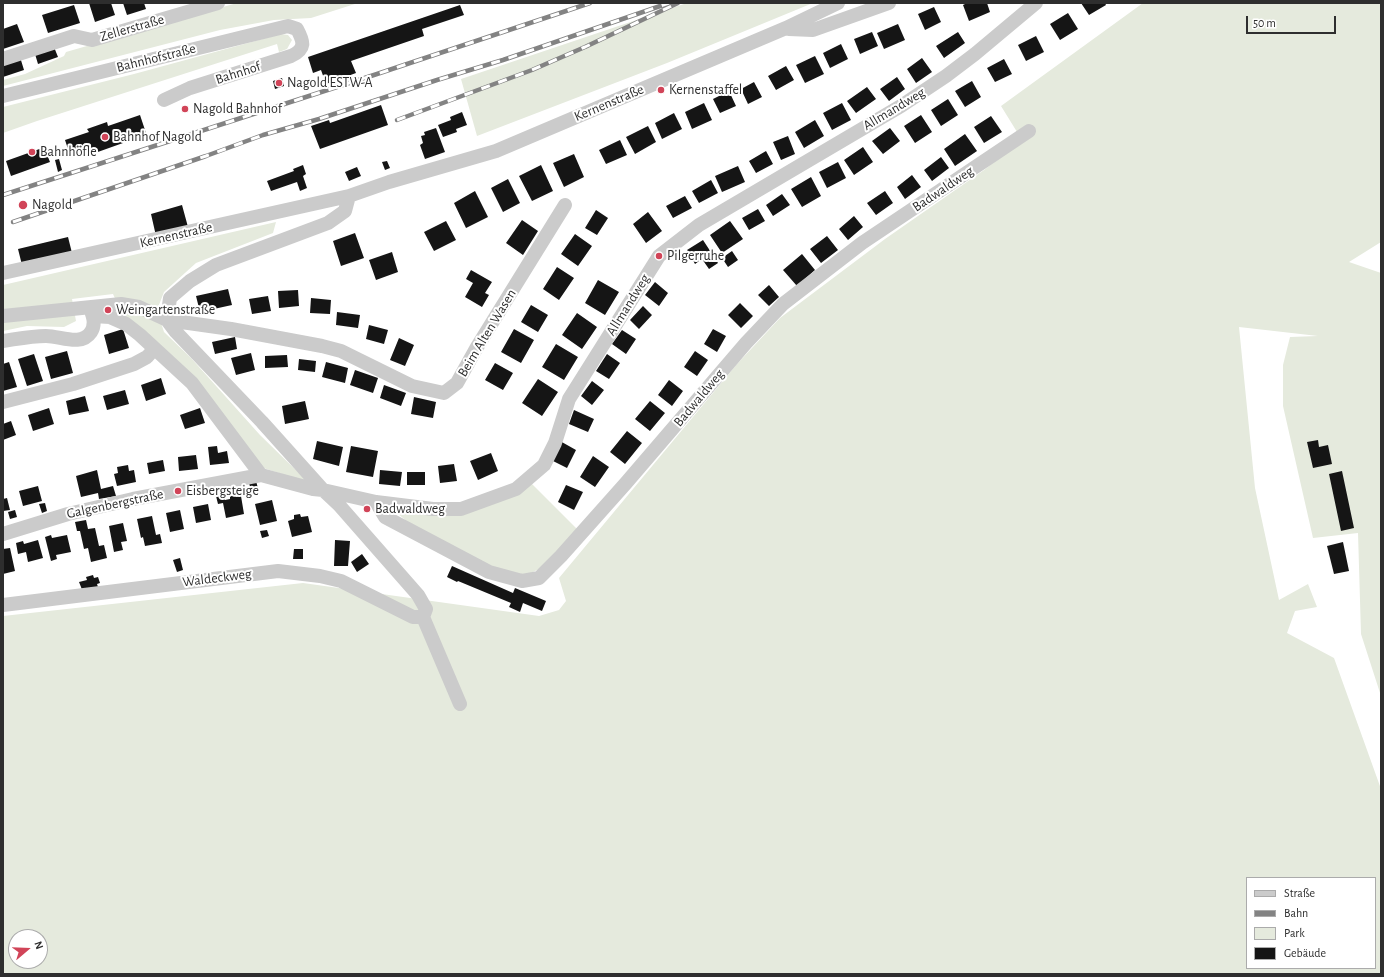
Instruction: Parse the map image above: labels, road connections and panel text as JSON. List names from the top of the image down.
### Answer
{
  "streets": {
    "street": [
      "Zellerstraße",
      "Bahnhofstraße",
      "Bahnhof",
      "Kernenstraße",
      "Allmandweg",
      "Badwaldweg",
      "Beim Alten Wasen",
      "Galgenbergstraße",
      "Waldeckweg"
    ]
  },
  "crossings": [
    ["Bahnhofstraße", "Bahnhof"],
    ["Allmandweg", "Badwaldweg"],
    ["Allmandweg", "Galgenbergstraße"]
  ],
  "places": [
    "Nagold ESTW-A",
    "Kernenstaffel",
    "Nagold Bahnhof",
    "Bahnhof Nagold",
    "Bahnhöfle",
    "Nagold",
    "Pilgerruhe",
    "Weingartenstraße",
    "Eisbergsteige",
    "Badwaldweg"
  ],
  "legend": [
    "Straße",
    "Bahn",
    "Park",
    "Gebäude"
  ],
  "scale_bar": "50 m",
  "north": "right"
}
